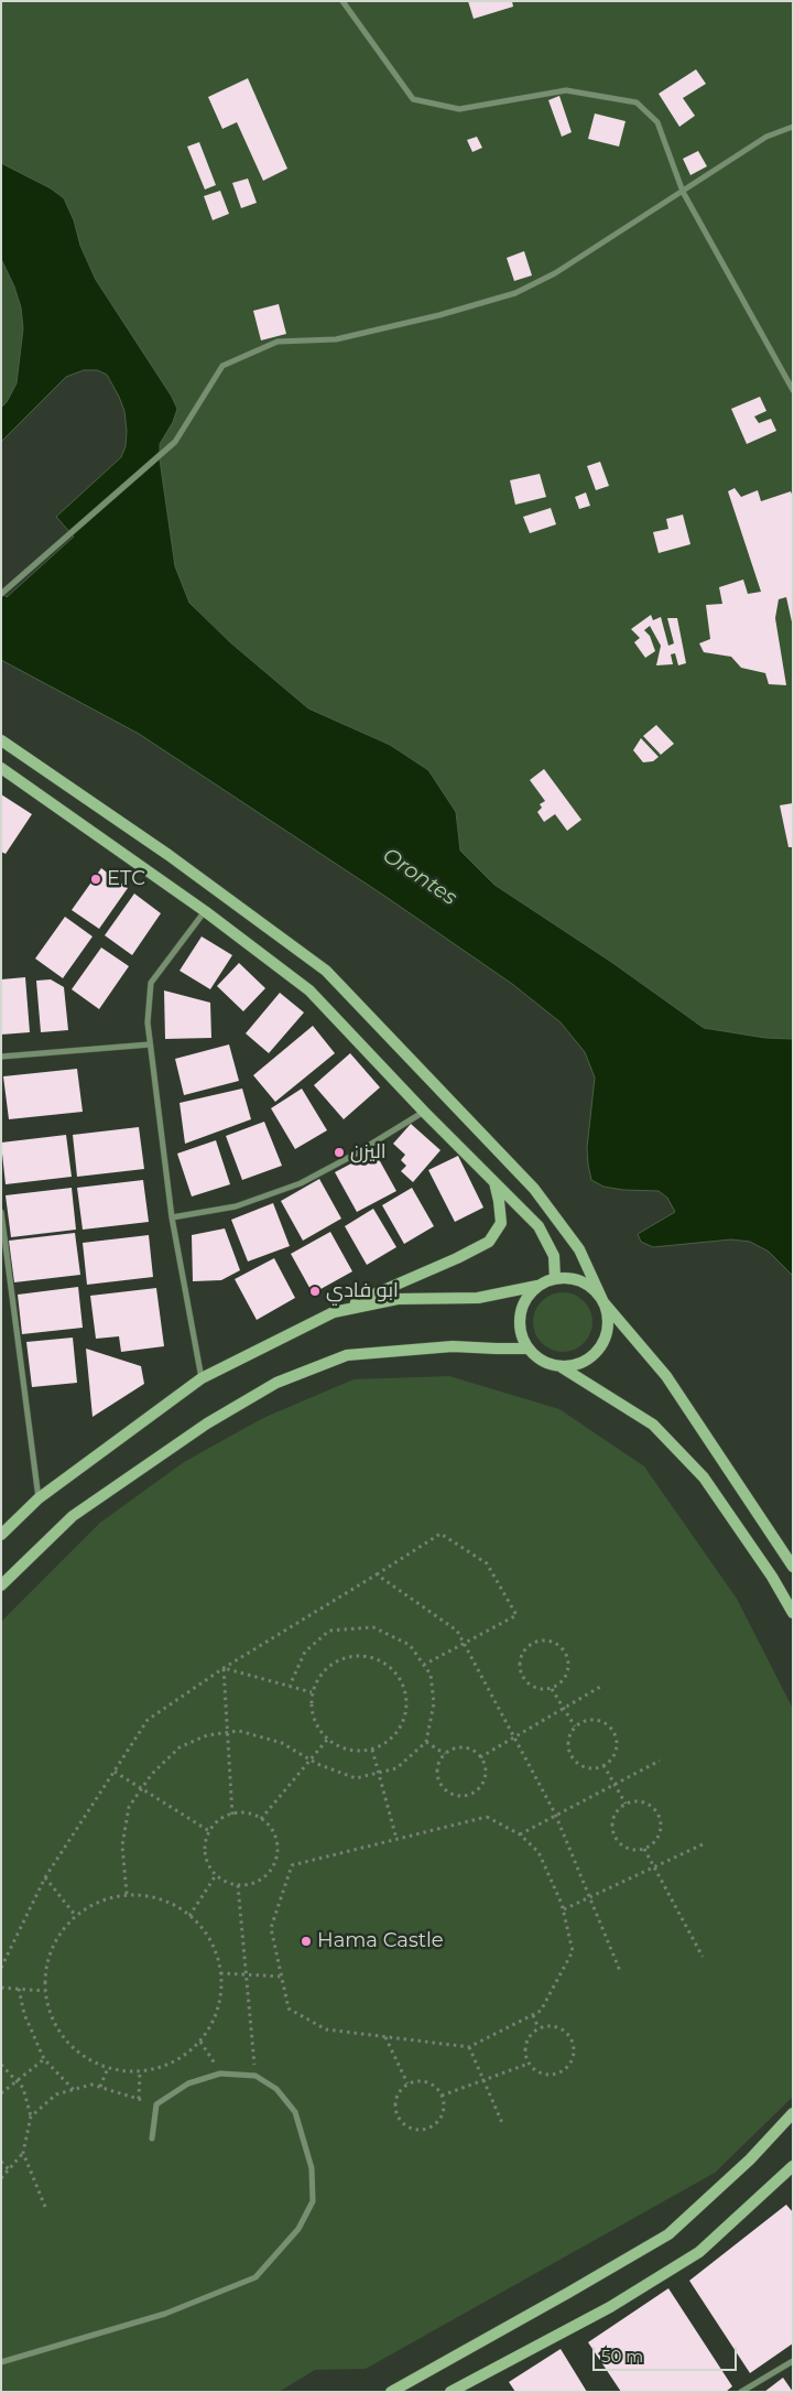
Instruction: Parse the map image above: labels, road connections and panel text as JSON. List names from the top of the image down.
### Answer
{
  "water": ["Orontes"],
  "places": [
    "ETC",
    "اليزن",
    "ابو فادي",
    "Hama Castle"
  ],
  "scale_bar": "50 m"
}
